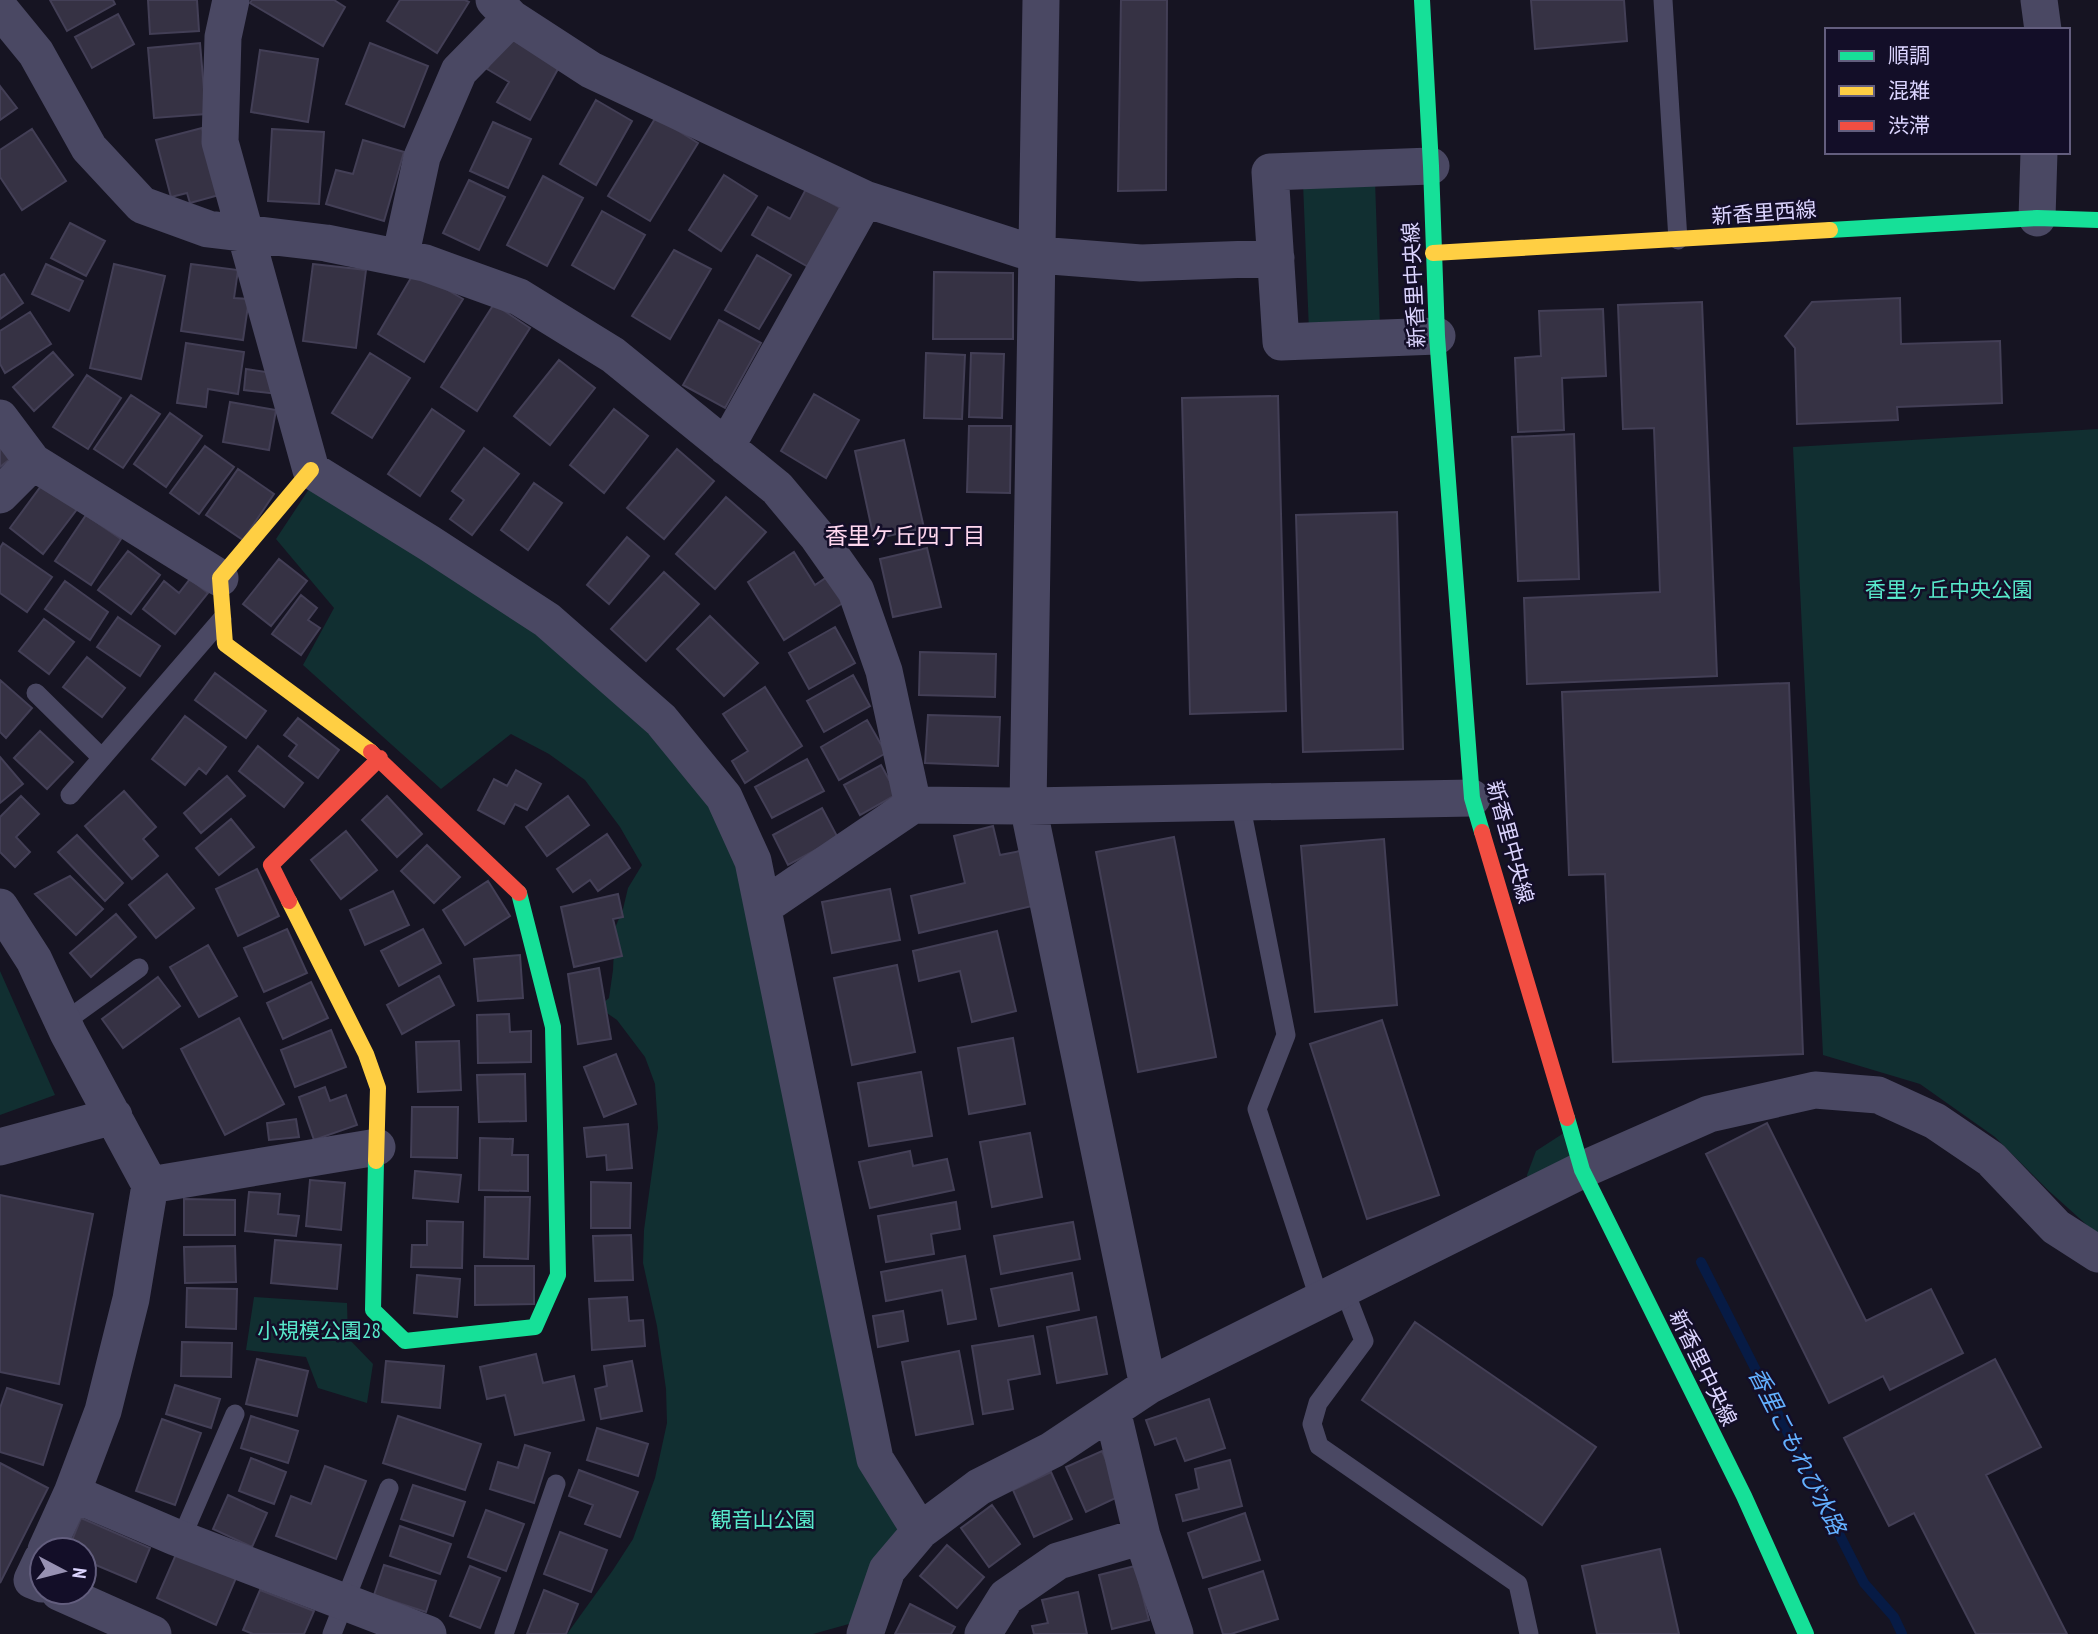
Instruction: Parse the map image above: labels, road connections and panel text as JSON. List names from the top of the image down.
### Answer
{
  "streets": {
    "street": ["新香里西線", "新香里中央線"]
  },
  "crossings": [
    ["新香里西線", "新香里中央線"]
  ],
  "districts": ["香里ケ丘四丁目"],
  "water": ["香里こもれび水路"],
  "parks": ["香里ヶ丘中央公園", "小規模公園28", "観音山公園"],
  "legend": ["順調", "混雑", "渋滞"],
  "north": "right"
}
